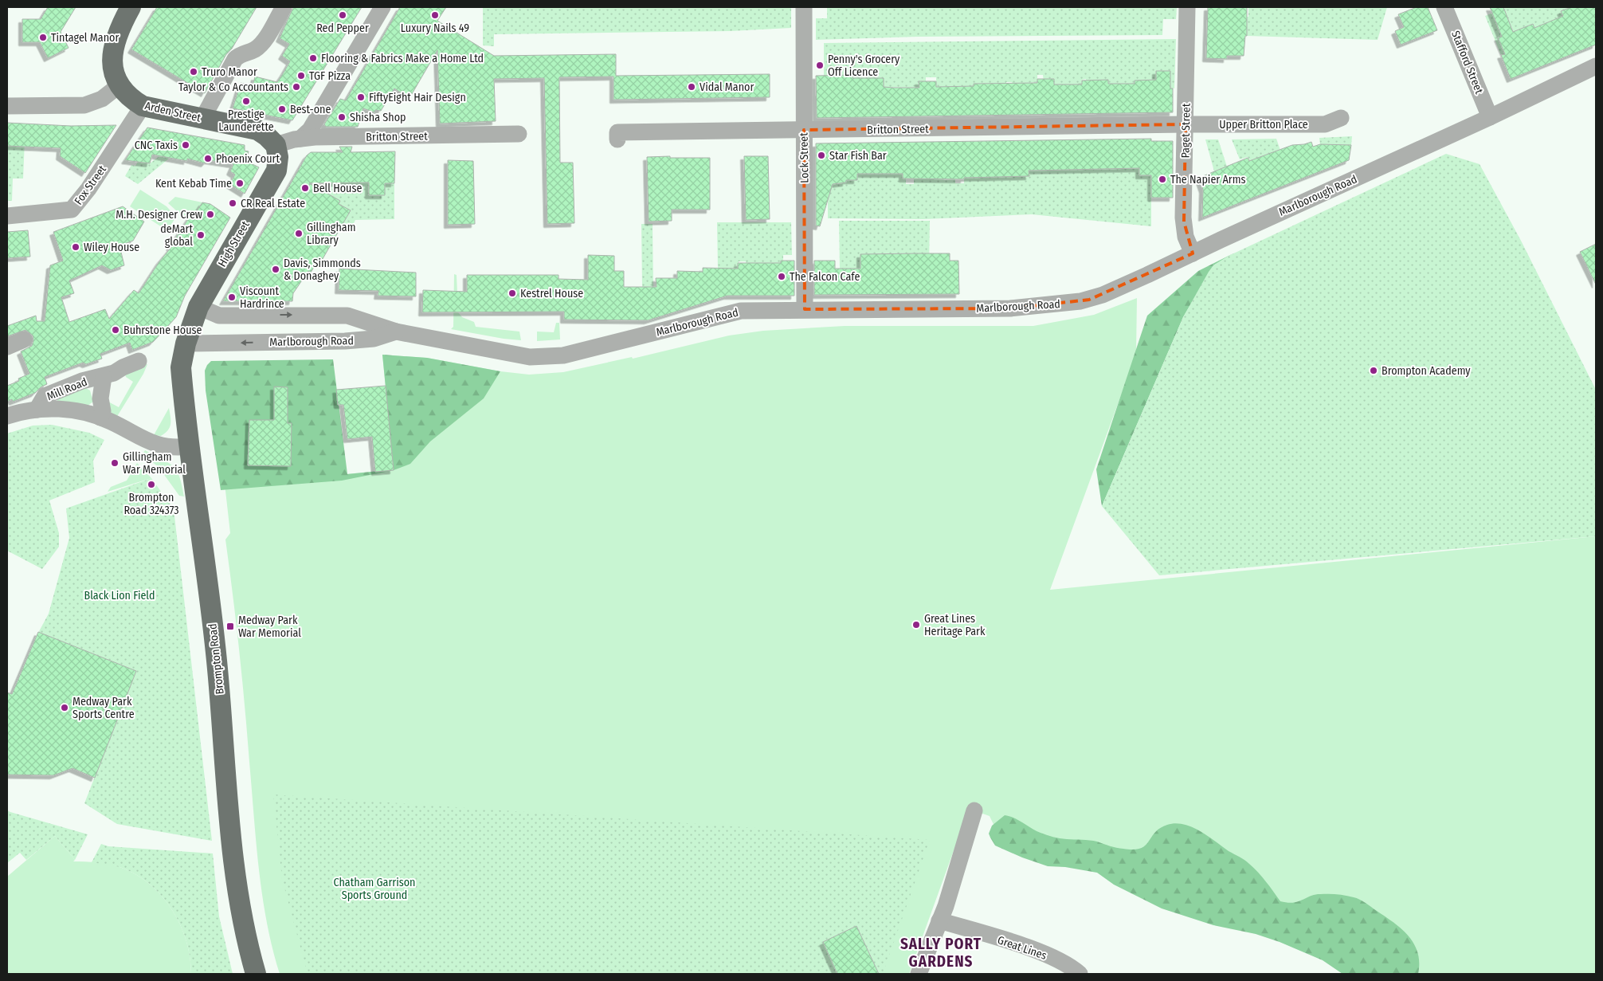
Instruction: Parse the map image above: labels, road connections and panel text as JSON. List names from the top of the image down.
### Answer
{
  "streets": {
    "main road": ["Arden Street", "High Street", "Brompton Road"],
    "street": [
      "Stafford Street",
      "Upper Britton Place",
      "Britton Street",
      "Paget Street",
      "Lock Street",
      "Fox Street",
      "Marlborough Road",
      "Mill Road",
      "Great Lines"
    ]
  },
  "crossings": [
    ["Stafford Street", "Marlborough Road"],
    ["Arden Street", "Britton Street"],
    ["Arden Street", "Fox Street"],
    ["Arden Street", "High Street"],
    ["Upper Britton Place", "Britton Street"],
    ["Upper Britton Place", "Paget Street"],
    ["Britton Street", "Paget Street"],
    ["Britton Street", "Lock Street"],
    ["Britton Street", "High Street"],
    ["Paget Street", "Marlborough Road"],
    ["Lock Street", "Marlborough Road"],
    ["Marlborough Road", "High Street"],
    ["Marlborough Road", "Brompton Road"],
    ["High Street", "Brompton Road"],
    ["Mill Road", "Brompton Road"]
  ],
  "districts": ["SALLY PORT GARDENS"],
  "parks": ["Black Lion Field", "Chatham Garrison Sports Ground"],
  "places": {
    "other": [
      "Red Pepper",
      "Luxury Nails 49",
      "Tintagel Manor",
      "Flooring & Fabrics Make a Home Ltd",
      "Penny's Grocery Off Licence",
      "Truro Manor",
      "TGF Pizza",
      "Taylor & Co Accountants",
      "Vidal Manor",
      "FiftyEight Hair Design",
      "Prestige Launderette",
      "Best-one",
      "Shisha Shop",
      "CNC Taxis",
      "Star Fish Bar",
      "Phoenix Court",
      "The Napier Arms",
      "Kent Kebab Time",
      "Bell House",
      "CR Real Estate",
      "M.H. Designer Crew",
      "Gillingham Library",
      "deMart global",
      "Wiley House",
      "Davis, Simmonds & Donaghey",
      "The Falcon Cafe",
      "Kestrel House",
      "Viscount Hardrince",
      "Buhrstone House",
      "Brompton Academy",
      "Gillingham War Memorial",
      "Brompton Road 324373",
      "Great Lines Heritage Park",
      "Medway Park Sports Centre"
    ],
    "transit": ["Medway Park War Memorial"]
  }
}
